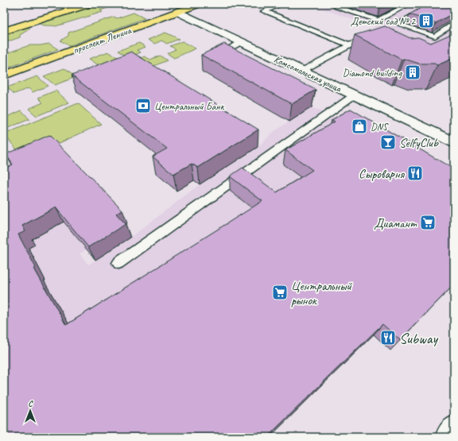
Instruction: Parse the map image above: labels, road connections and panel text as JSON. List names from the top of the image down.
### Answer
{
  "streets": {
    "main road": ["проспект Ленина", "Комсомольская улица"]
  },
  "crossings": [
    ["проспект Ленина", "Комсомольская улица"]
  ],
  "places": {
    "building": ["Детский сад № 2", "Diamond building"],
    "bank": ["Центральный Банк"],
    "shop": ["DNS"],
    "bar": ["SelfyClub"],
    "restaurant": ["Сыроварня", "Subway"],
    "supermarket": ["Диамант", "Центральный рынок"]
  },
  "north": "top"
}
